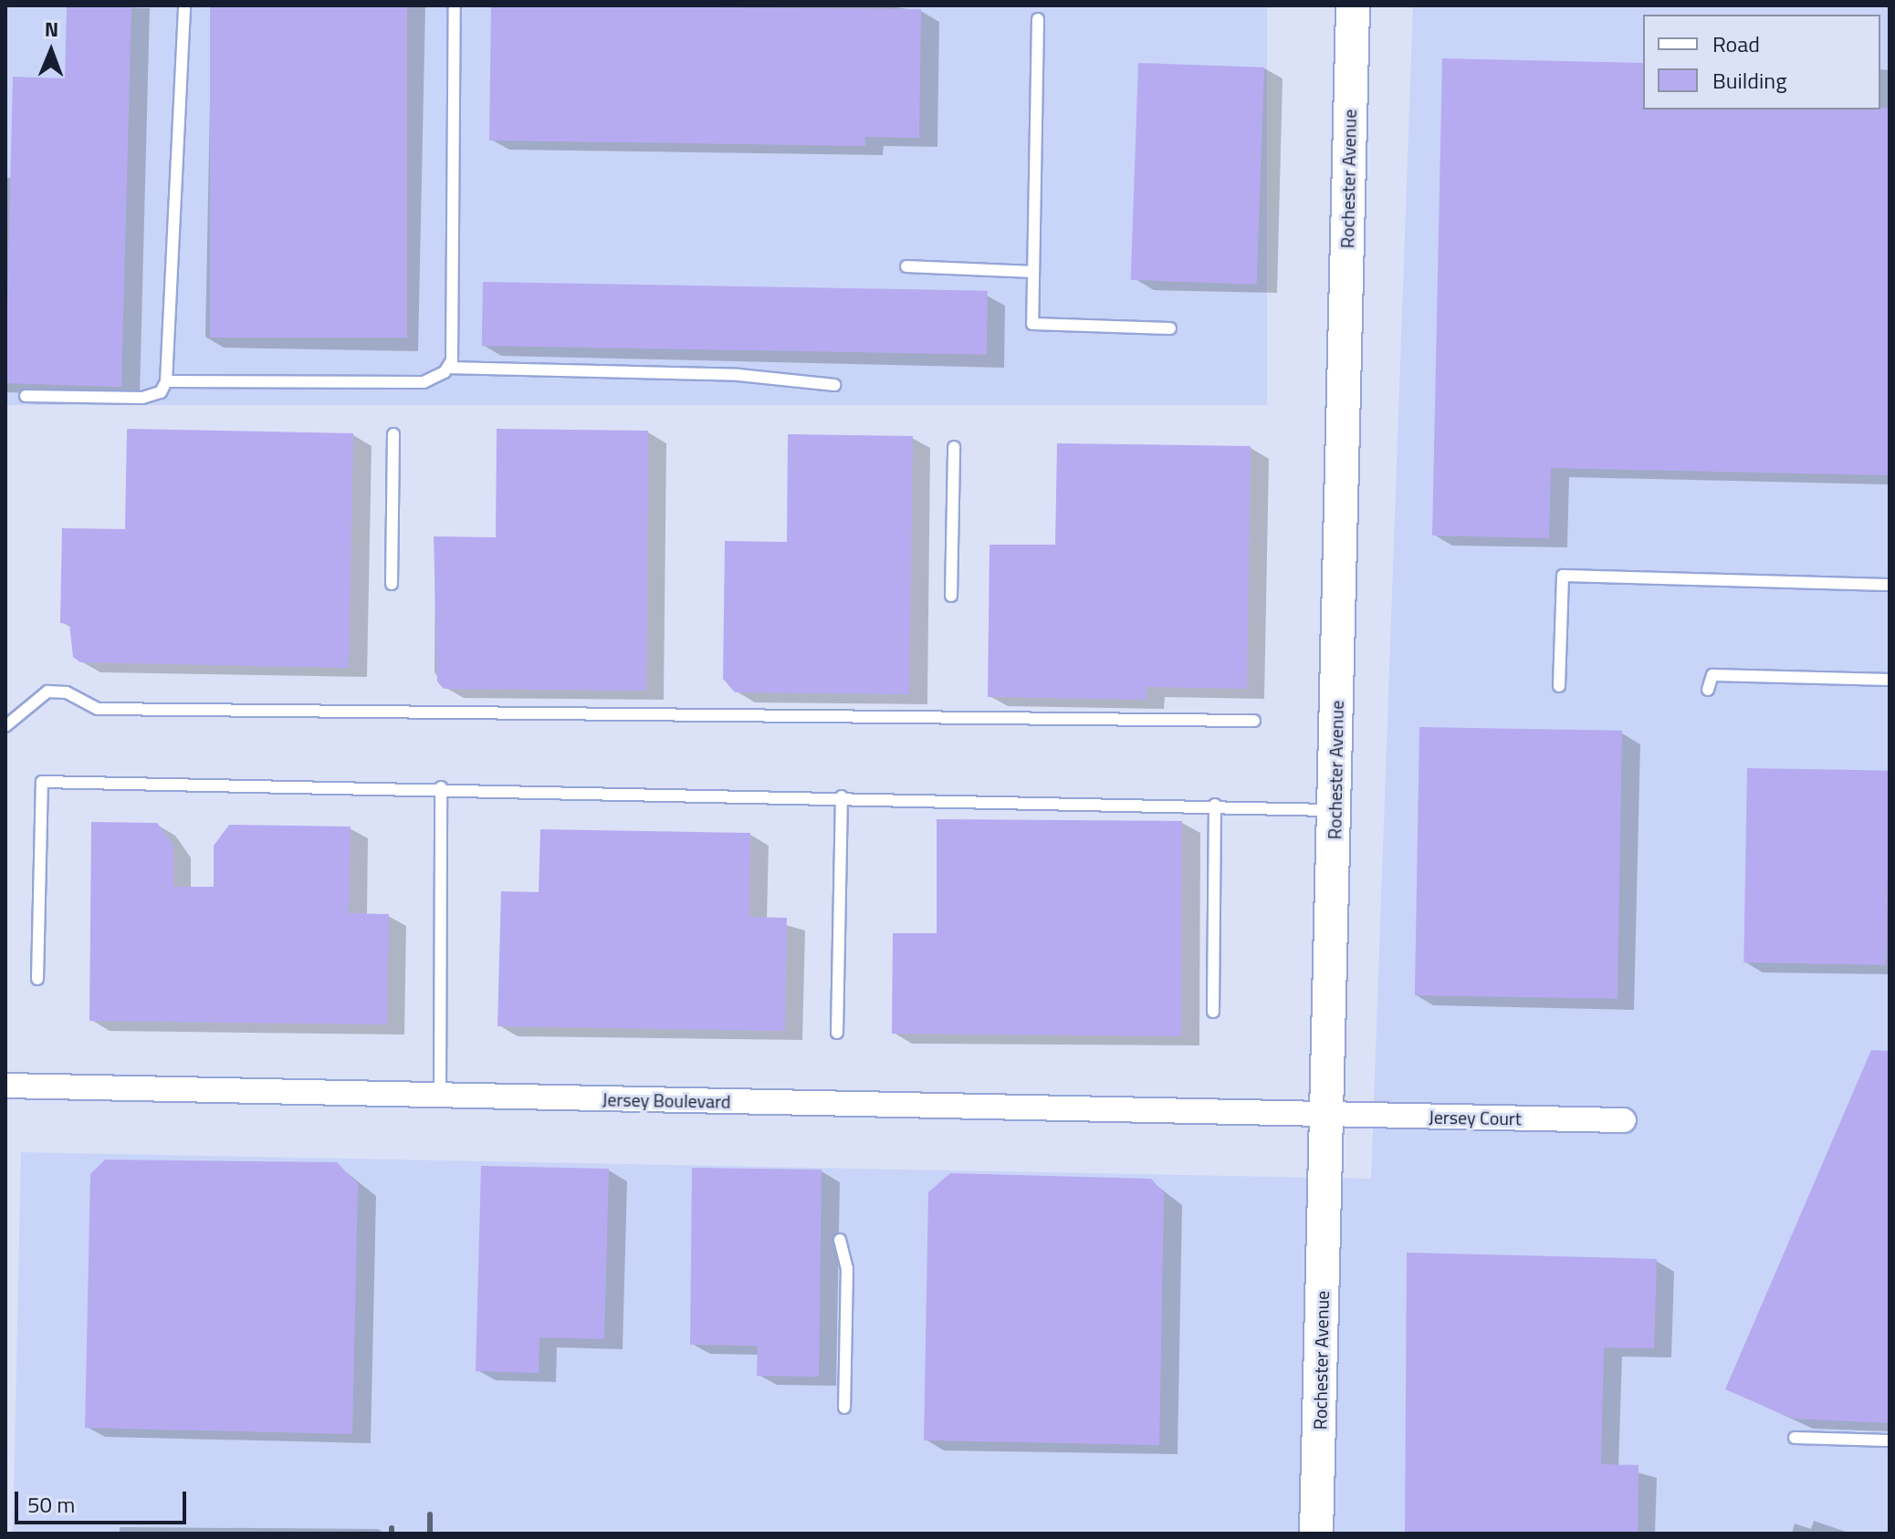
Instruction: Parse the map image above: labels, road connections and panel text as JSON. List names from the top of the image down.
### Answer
{
  "streets": {
    "main road": ["Rochester Avenue"],
    "street": ["Jersey Boulevard", "Jersey Court"]
  },
  "crossings": [
    ["Rochester Avenue", "Jersey Boulevard"],
    ["Rochester Avenue", "Jersey Court"],
    ["Jersey Boulevard", "Jersey Court"]
  ],
  "legend": ["Road", "Building"],
  "scale_bar": "50 m",
  "north": "top"
}
